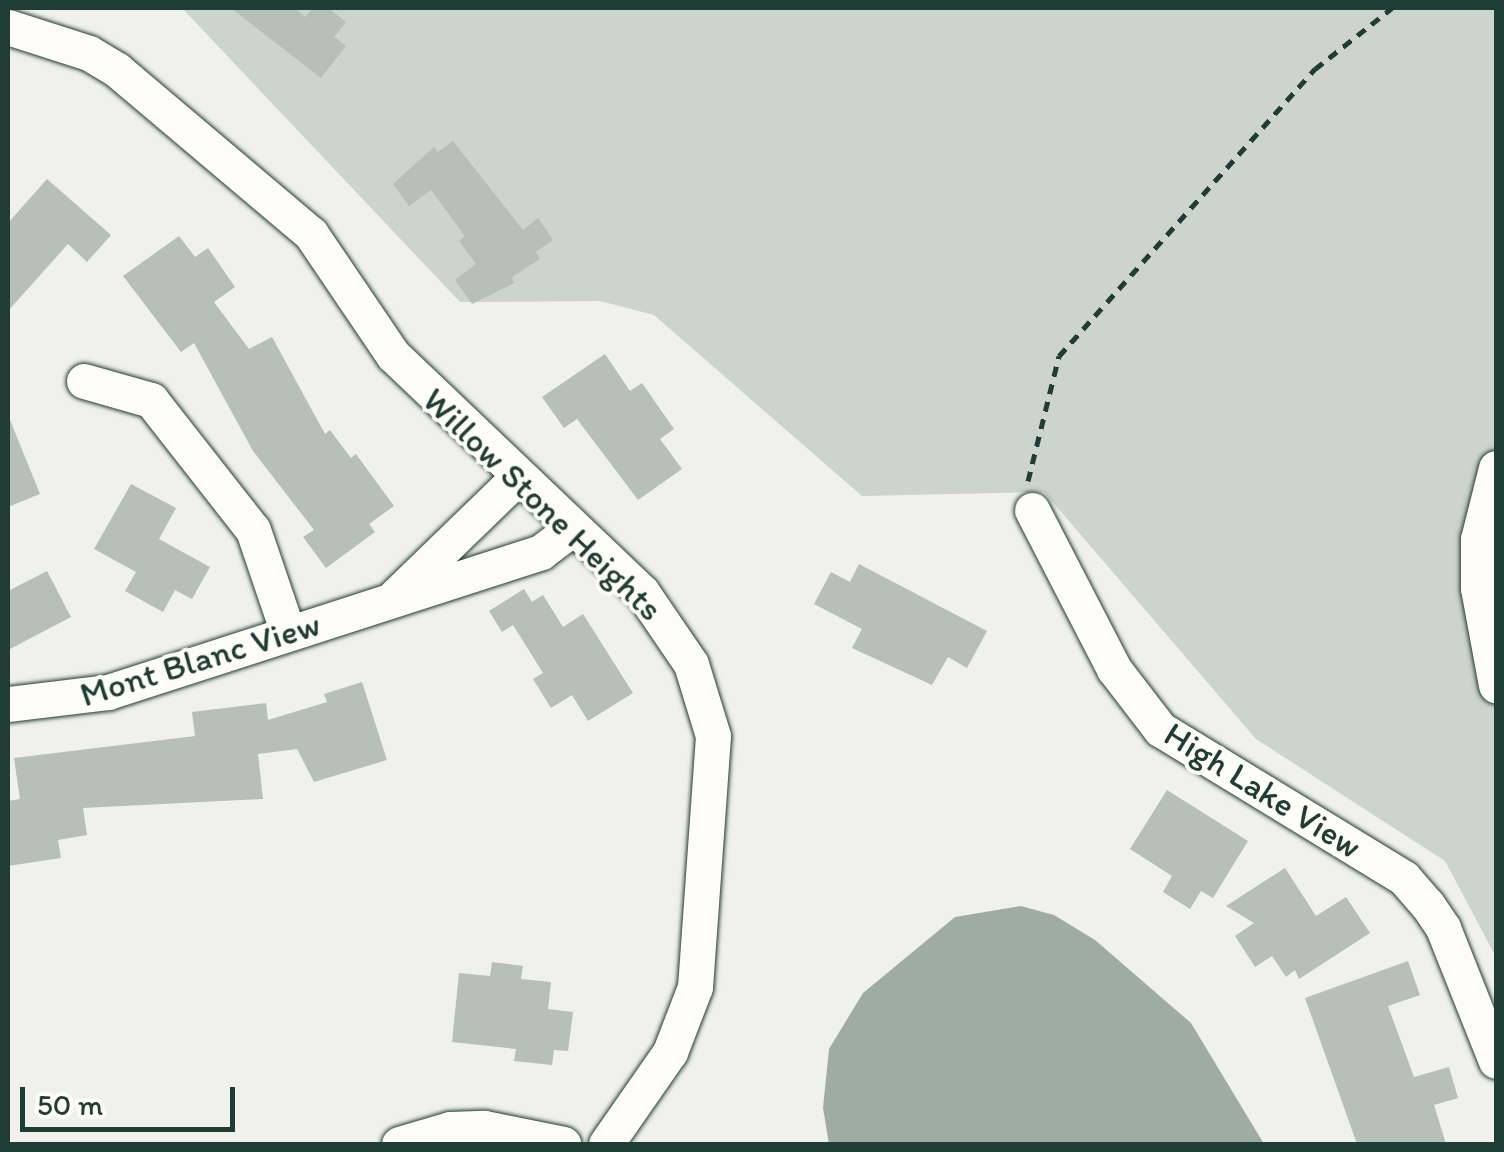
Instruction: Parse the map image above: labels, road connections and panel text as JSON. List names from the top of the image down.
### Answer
{
  "streets": {
    "street": ["Willow Stone Heights", "Mont Blanc View", "High Lake View"]
  },
  "crossings": [
    ["Willow Stone Heights", "Mont Blanc View"]
  ],
  "scale_bar": "50 m"
}
